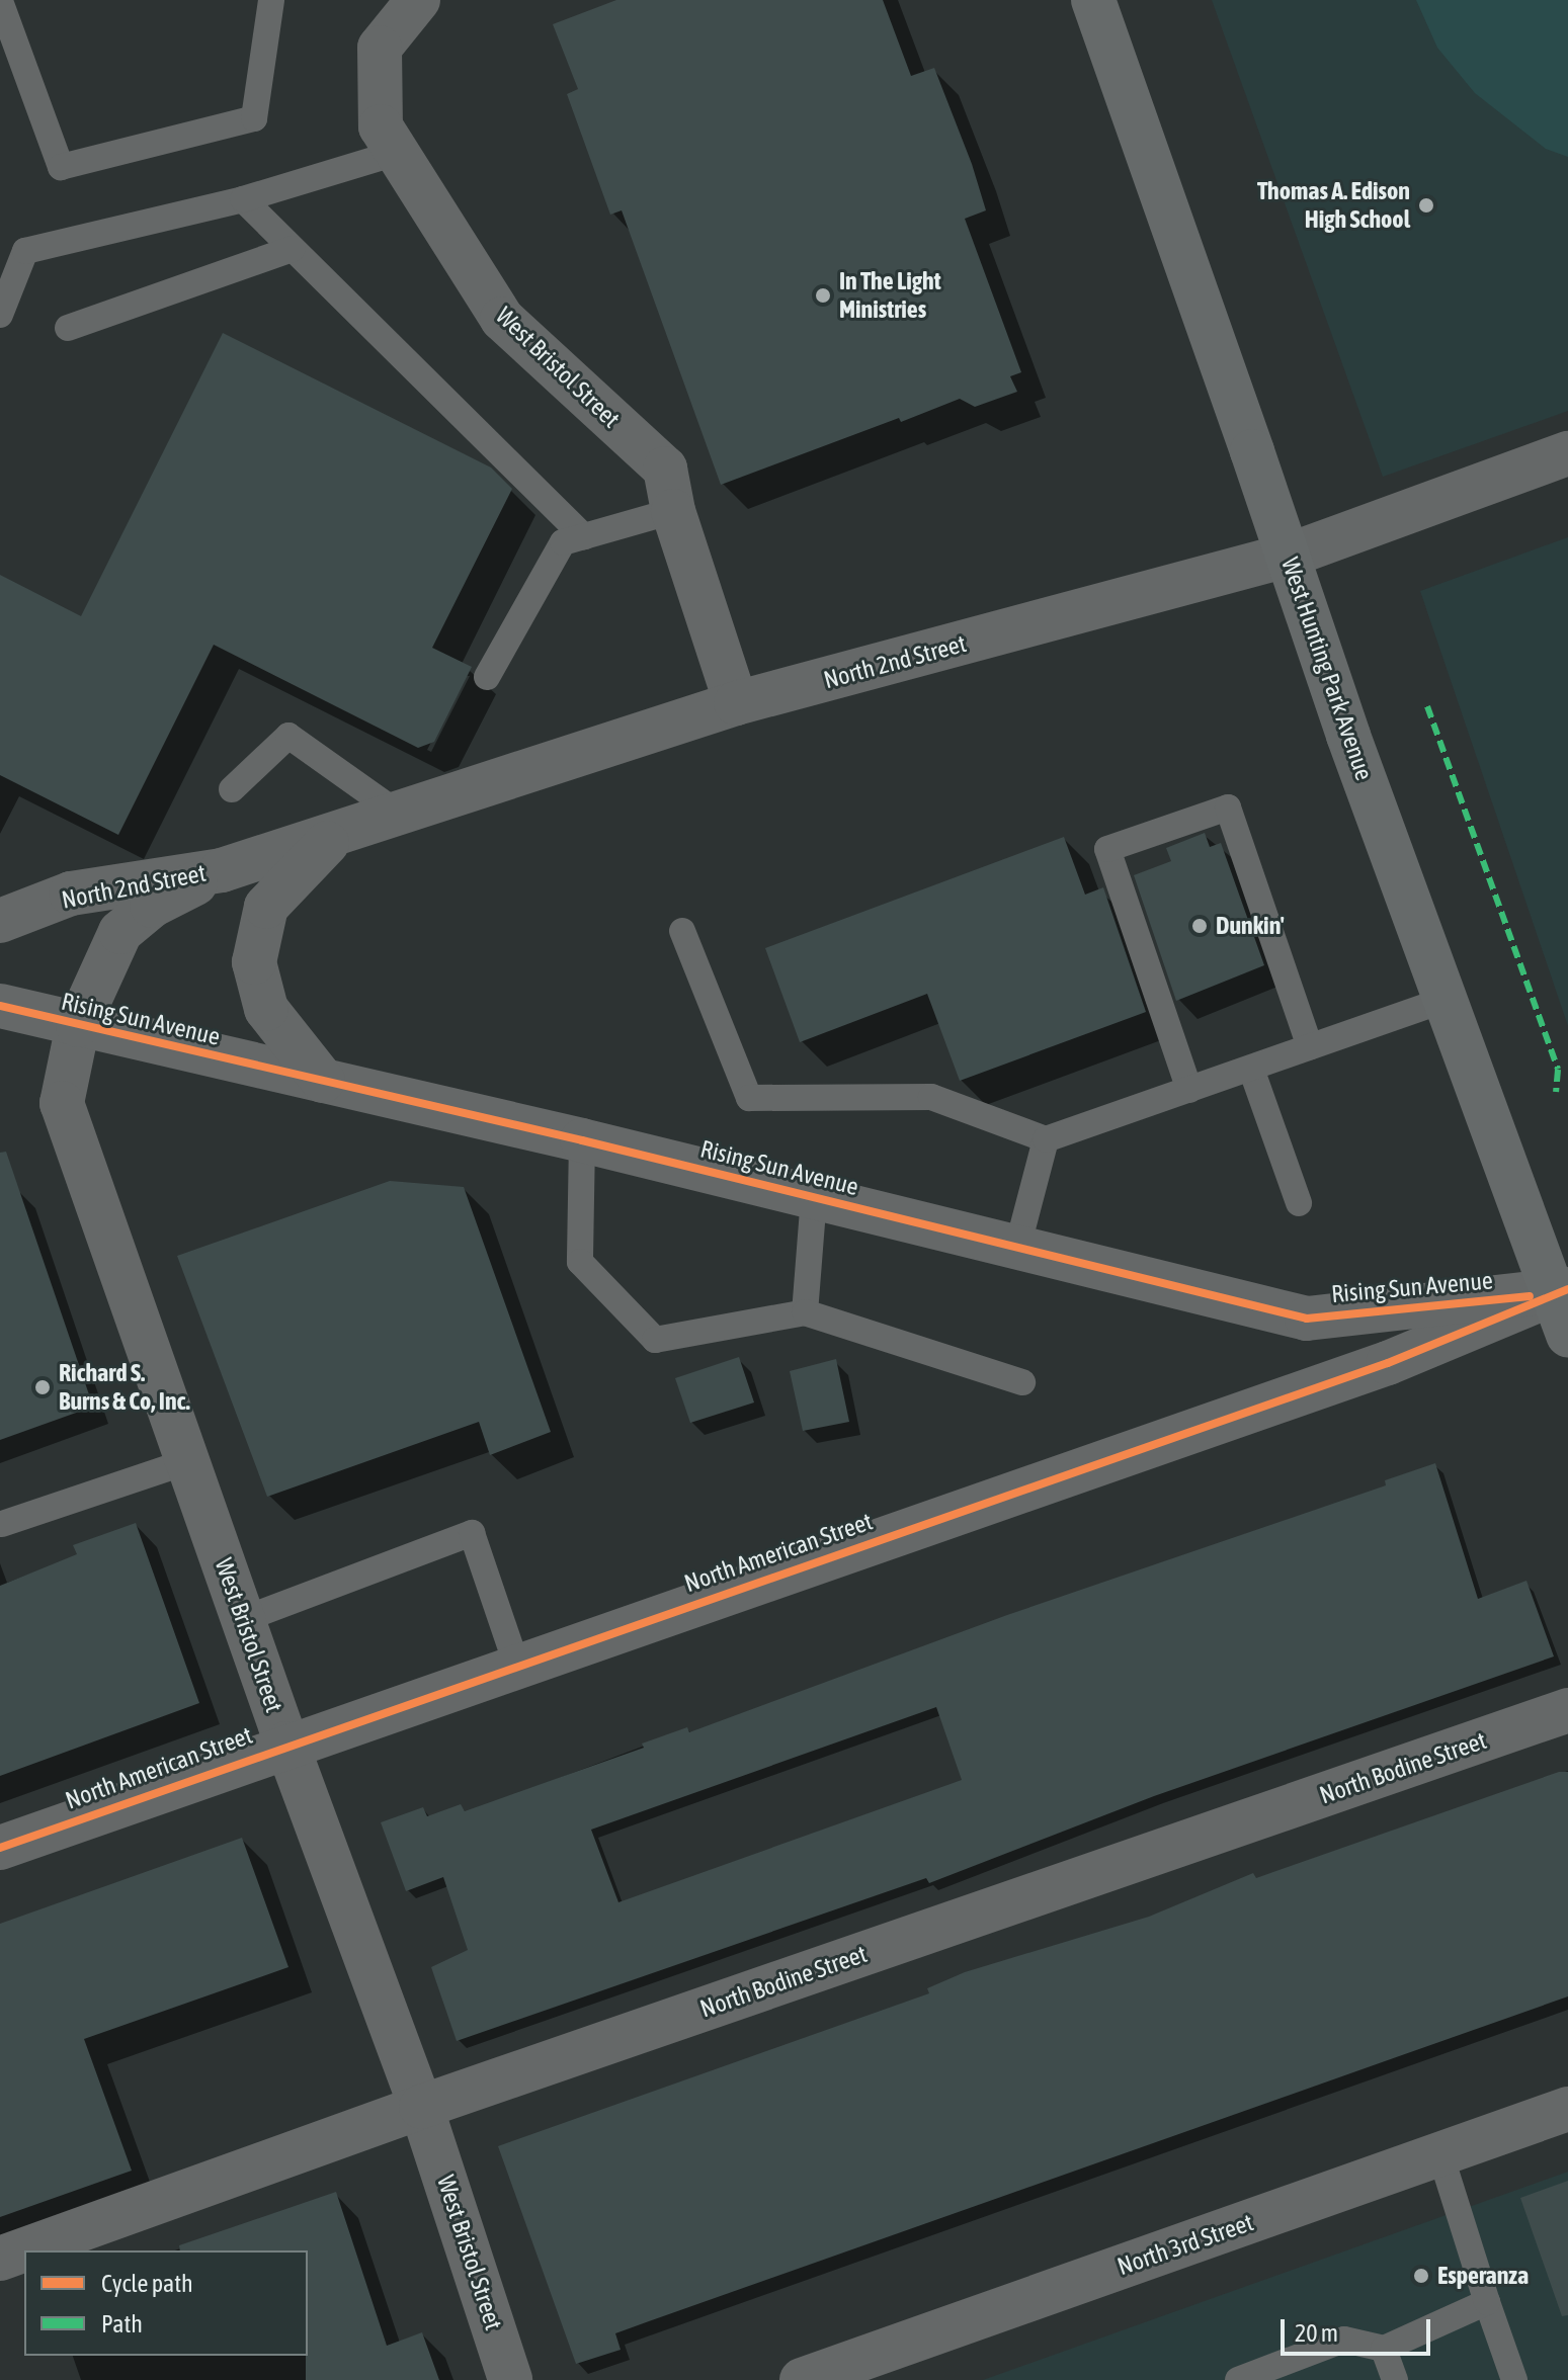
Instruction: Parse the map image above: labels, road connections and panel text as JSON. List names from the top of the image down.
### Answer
{
  "streets": {
    "main road": ["West Hunting Park Avenue"],
    "street": [
      "West Bristol Street",
      "North 2nd Street",
      "Rising Sun Avenue",
      "North American Street",
      "North Bodine Street",
      "North 3rd Street"
    ]
  },
  "crossings": [
    ["West Bristol Street", "North 2nd Street"],
    ["West Bristol Street", "Rising Sun Avenue"],
    ["West Bristol Street", "North American Street"],
    ["West Bristol Street", "North Bodine Street"],
    ["North 2nd Street", "Rising Sun Avenue"],
    ["West Hunting Park Avenue", "Rising Sun Avenue"],
    ["West Hunting Park Avenue", "North American Street"],
    ["Rising Sun Avenue", "North American Street"]
  ],
  "places": [
    "Thomas A. Edison High School",
    "In The Light Ministries",
    "Dunkin'",
    "Richard S. Burns & Co, Inc.",
    "Esperanza"
  ],
  "legend": ["Cycle path", "Path"],
  "scale_bar": "20 m"
}
